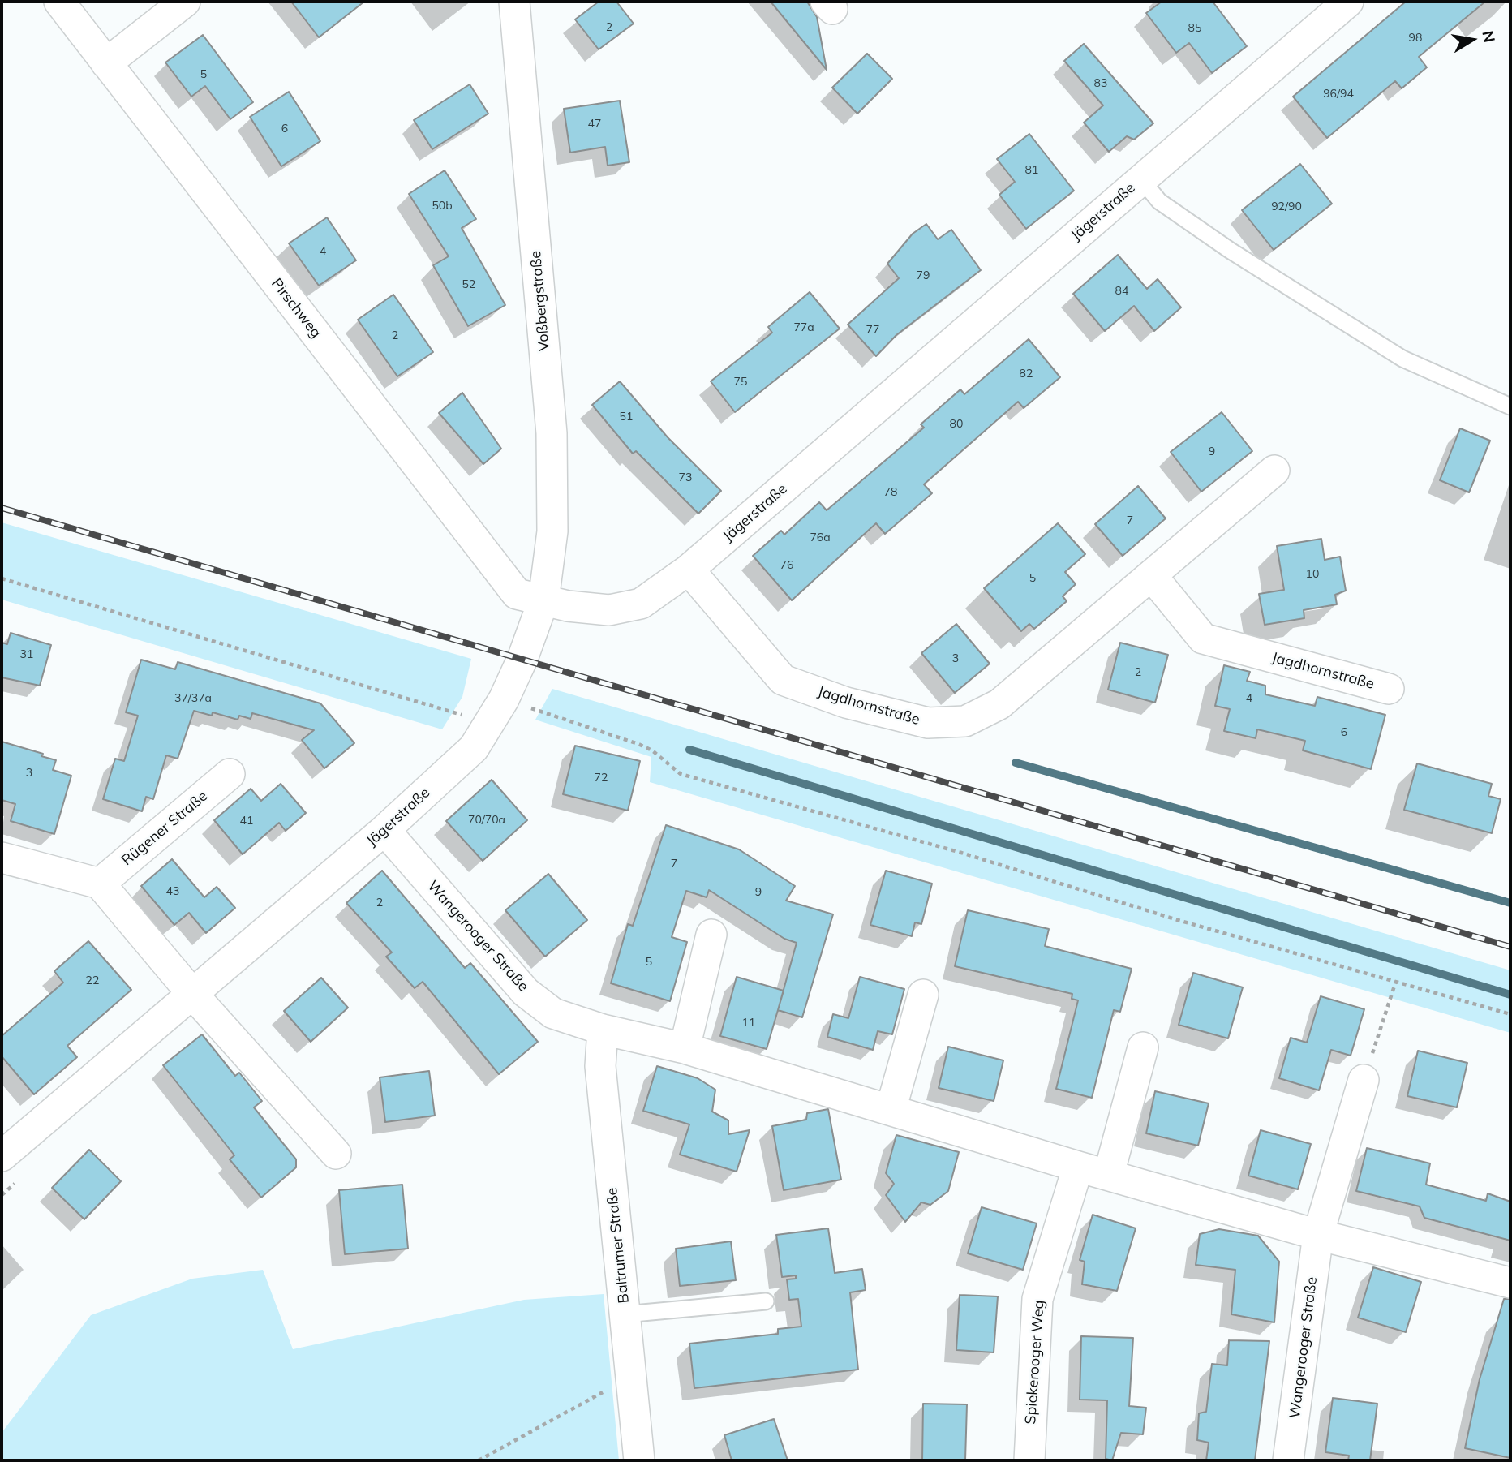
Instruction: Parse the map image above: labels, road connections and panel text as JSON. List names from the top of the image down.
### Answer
{
  "streets": {
    "street": [
      "Jägerstraße",
      "Voßbergstraße",
      "Pirschweg",
      "Jagdhornstraße",
      "Rügener Straße",
      "Wangerooger Straße",
      "Baltrumer Straße",
      "Spiekerooger Weg"
    ]
  },
  "crossings": [
    ["Jägerstraße", "Voßbergstraße"],
    ["Jägerstraße", "Pirschweg"],
    ["Jägerstraße", "Jagdhornstraße"],
    ["Jägerstraße", "Wangerooger Straße"],
    ["Voßbergstraße", "Pirschweg"],
    ["Wangerooger Straße", "Baltrumer Straße"],
    ["Wangerooger Straße", "Spiekerooger Weg"]
  ],
  "house_numbers": [
    "2",
    "85",
    "98",
    "5",
    "83",
    "96/94",
    "47",
    "6",
    "81",
    "50b",
    "92/90",
    "4",
    "79",
    "52",
    "84",
    "77a",
    "77",
    "2",
    "82",
    "75",
    "51",
    "80",
    "9",
    "73",
    "78",
    "7",
    "76a",
    "76",
    "10",
    "5",
    "31",
    "3",
    "2",
    "37/37a",
    "4",
    "6",
    "3",
    "72",
    "70/70a",
    "41",
    "7",
    "43",
    "9",
    "2",
    "5",
    "22",
    "11"
  ],
  "north": "right"
}
